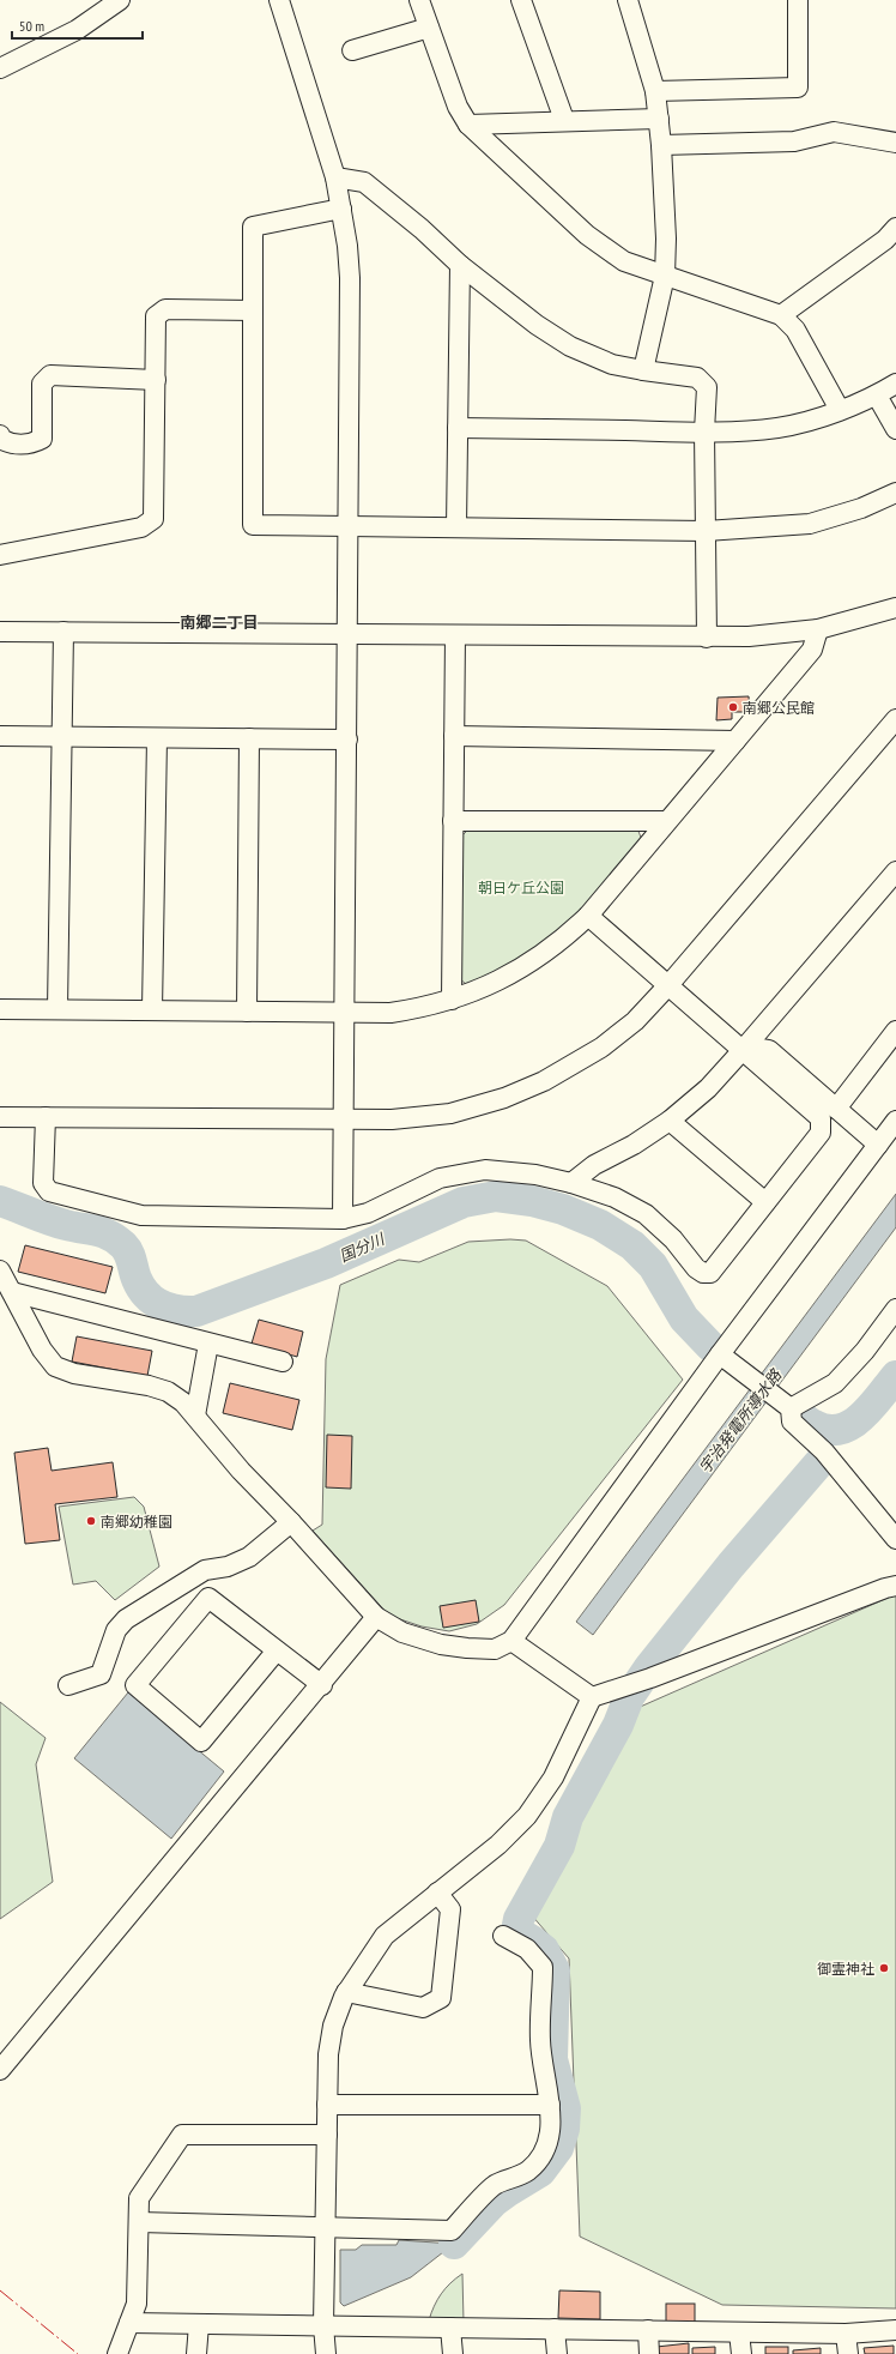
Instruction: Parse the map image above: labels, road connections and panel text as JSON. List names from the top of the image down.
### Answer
{
  "districts": ["南郷二丁目"],
  "water": ["国分川", "宇治発電所導水路"],
  "parks": ["朝日ケ丘公園"],
  "places": ["南郷公民館", "南郷幼稚園", "御霊神社"],
  "scale_bar": "50 m"
}
